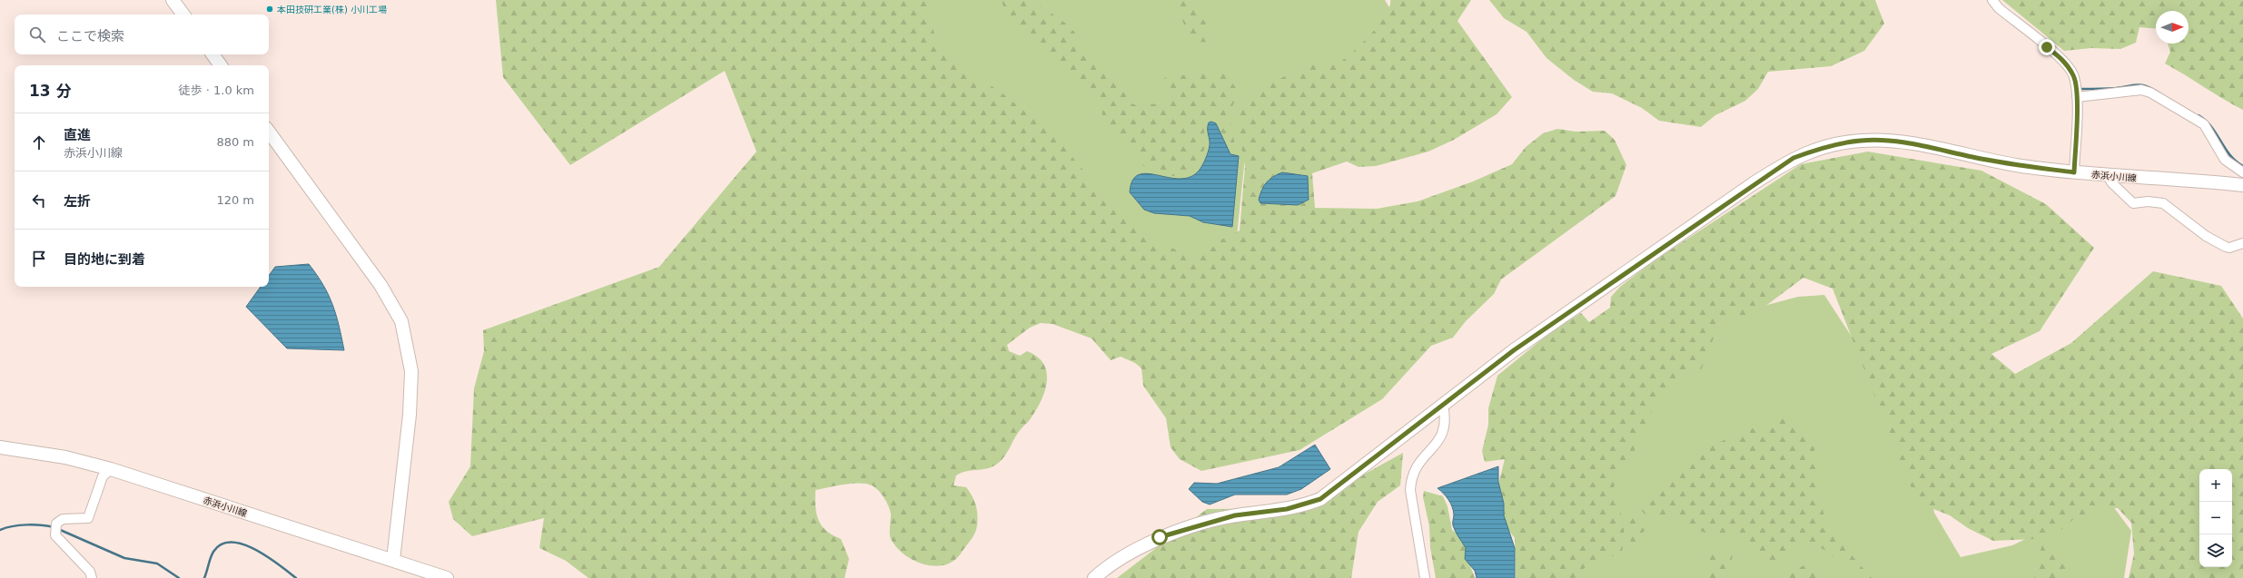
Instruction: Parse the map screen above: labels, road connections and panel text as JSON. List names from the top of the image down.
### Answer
{
  "streets": {
    "main road": ["赤浜小川線"]
  },
  "places": ["本田技研工業(株) 小川工場"],
  "north": "right",
  "page": {
    "search": "ここで検索",
    "heading": ["13 分", "徒歩 · 1.0 km"],
    "list": [
      ["直進", "赤浜小川線", "880 m"],
      ["左折", "120 m"],
      "目的地に到着"
    ],
    "map_buttons": ["+", "−"]
  }
}
